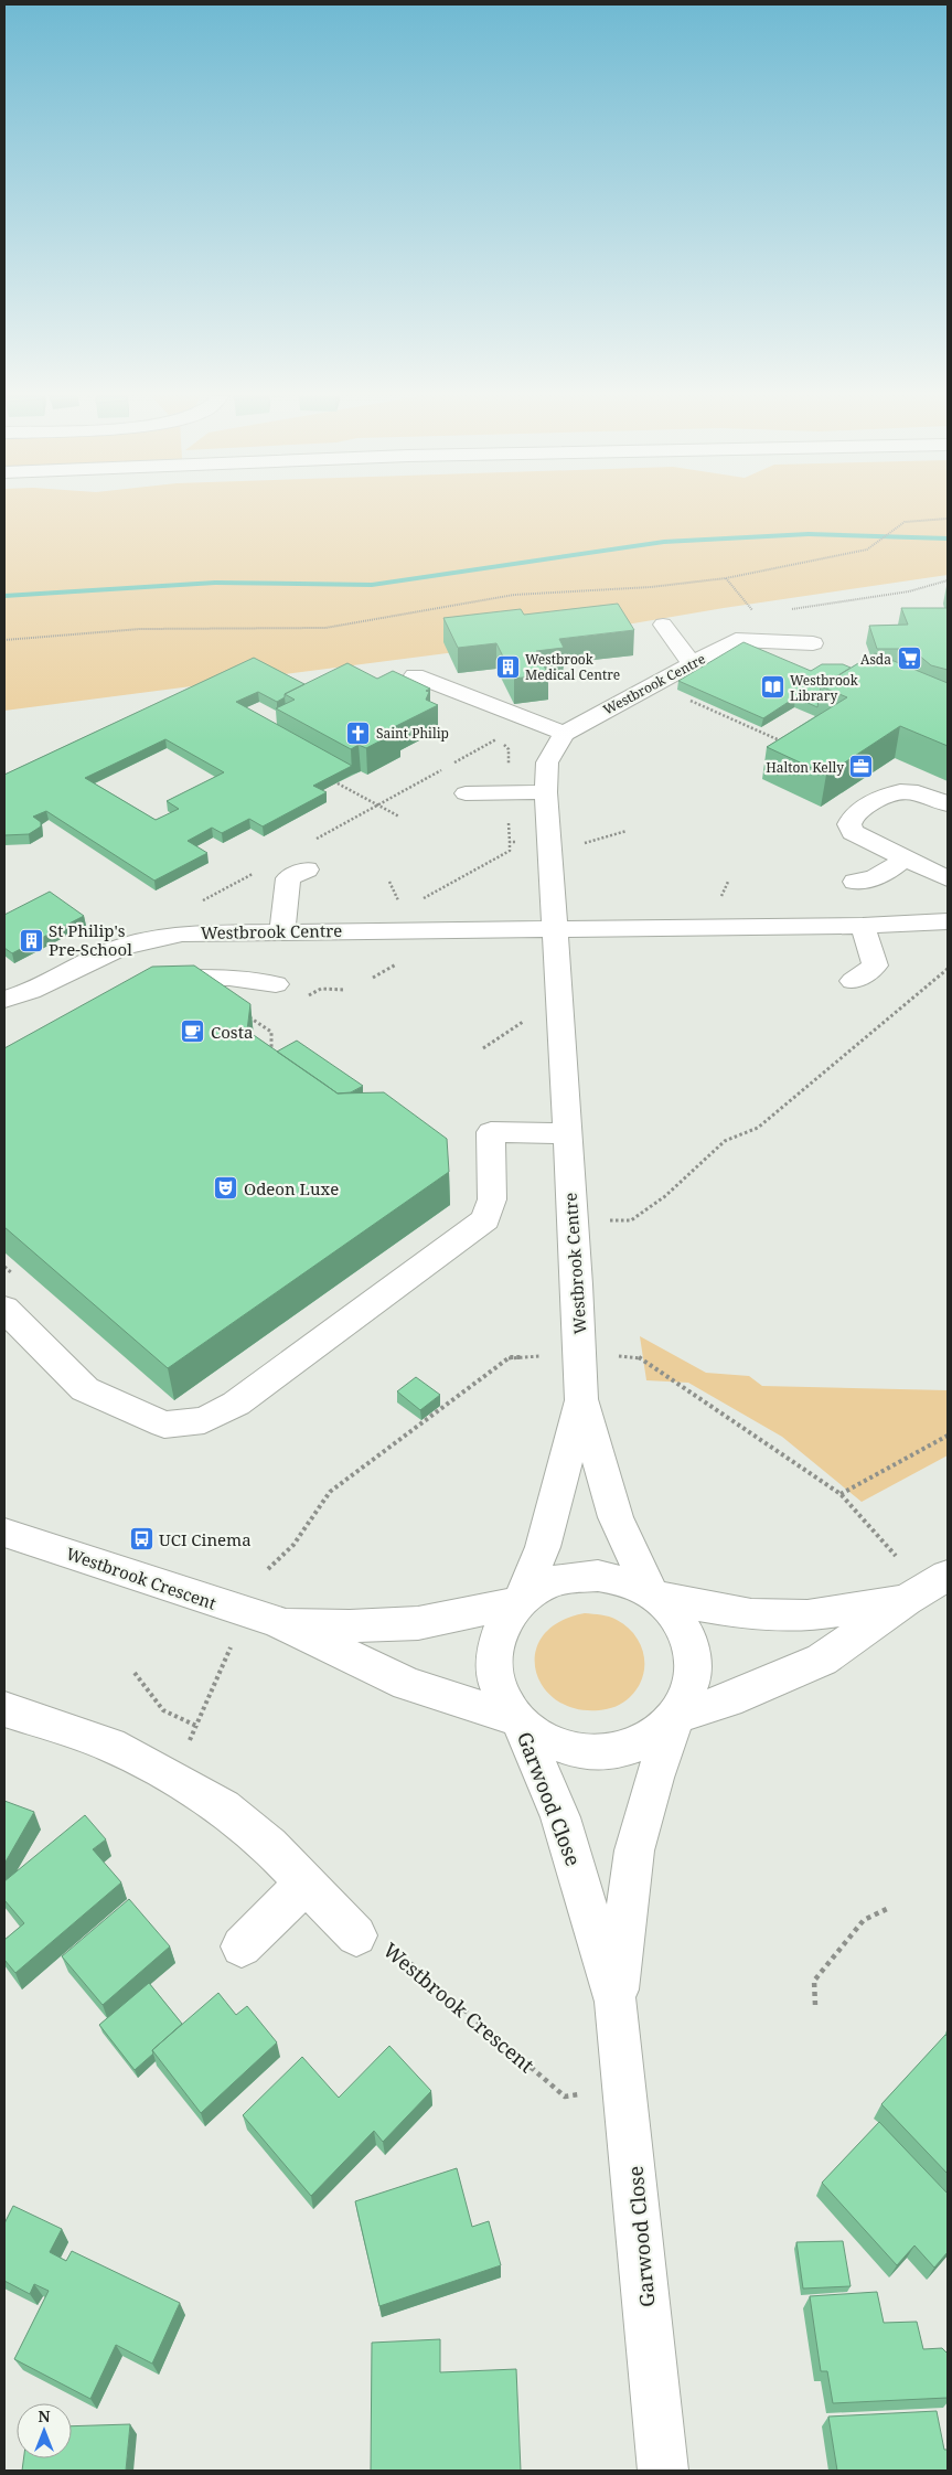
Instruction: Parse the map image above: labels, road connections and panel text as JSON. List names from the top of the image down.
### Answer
{
  "streets": {
    "street": ["Westbrook Centre", "Westbrook Crescent", "Garwood Close"]
  },
  "crossings": [
    ["Westbrook Centre", "Westbrook Crescent"],
    ["Westbrook Centre", "Garwood Close"],
    ["Westbrook Crescent", "Garwood Close"]
  ],
  "places": {
    "supermarket": ["Asda"],
    "building": ["Westbrook Medical Centre", "St Philip's Pre-School"],
    "library": ["Westbrook Library"],
    "church": ["Saint Philip"],
    "office": ["Halton Kelly"],
    "cafe": ["Costa"],
    "theatre": ["Odeon Luxe"],
    "bus stop": ["UCI Cinema"]
  },
  "north": "top"
}
